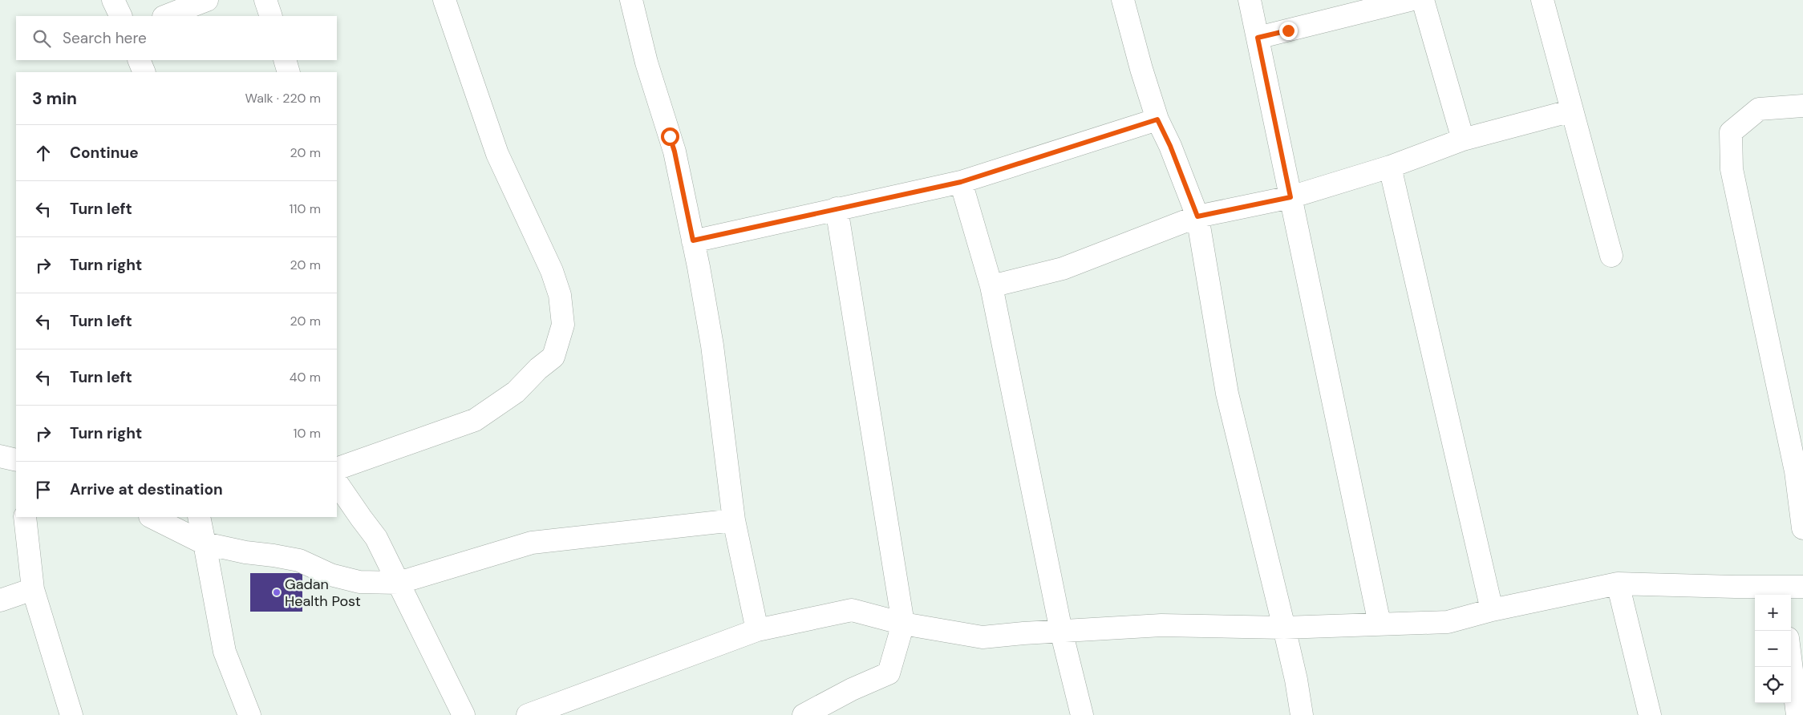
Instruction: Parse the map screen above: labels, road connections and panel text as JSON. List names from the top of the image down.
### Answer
{
  "places": ["Gadan Health Post"],
  "page": {
    "search": "Search here",
    "heading": ["3 min", "Walk · 220 m"],
    "list": [
      ["Continue", "20 m"],
      ["Turn left", "110 m"],
      ["Turn right", "20 m"],
      ["Turn left", "20 m"],
      ["Turn left", "40 m"],
      ["Turn right", "10 m"],
      "Arrive at destination"
    ],
    "map_buttons": ["+", "−"]
  }
}
